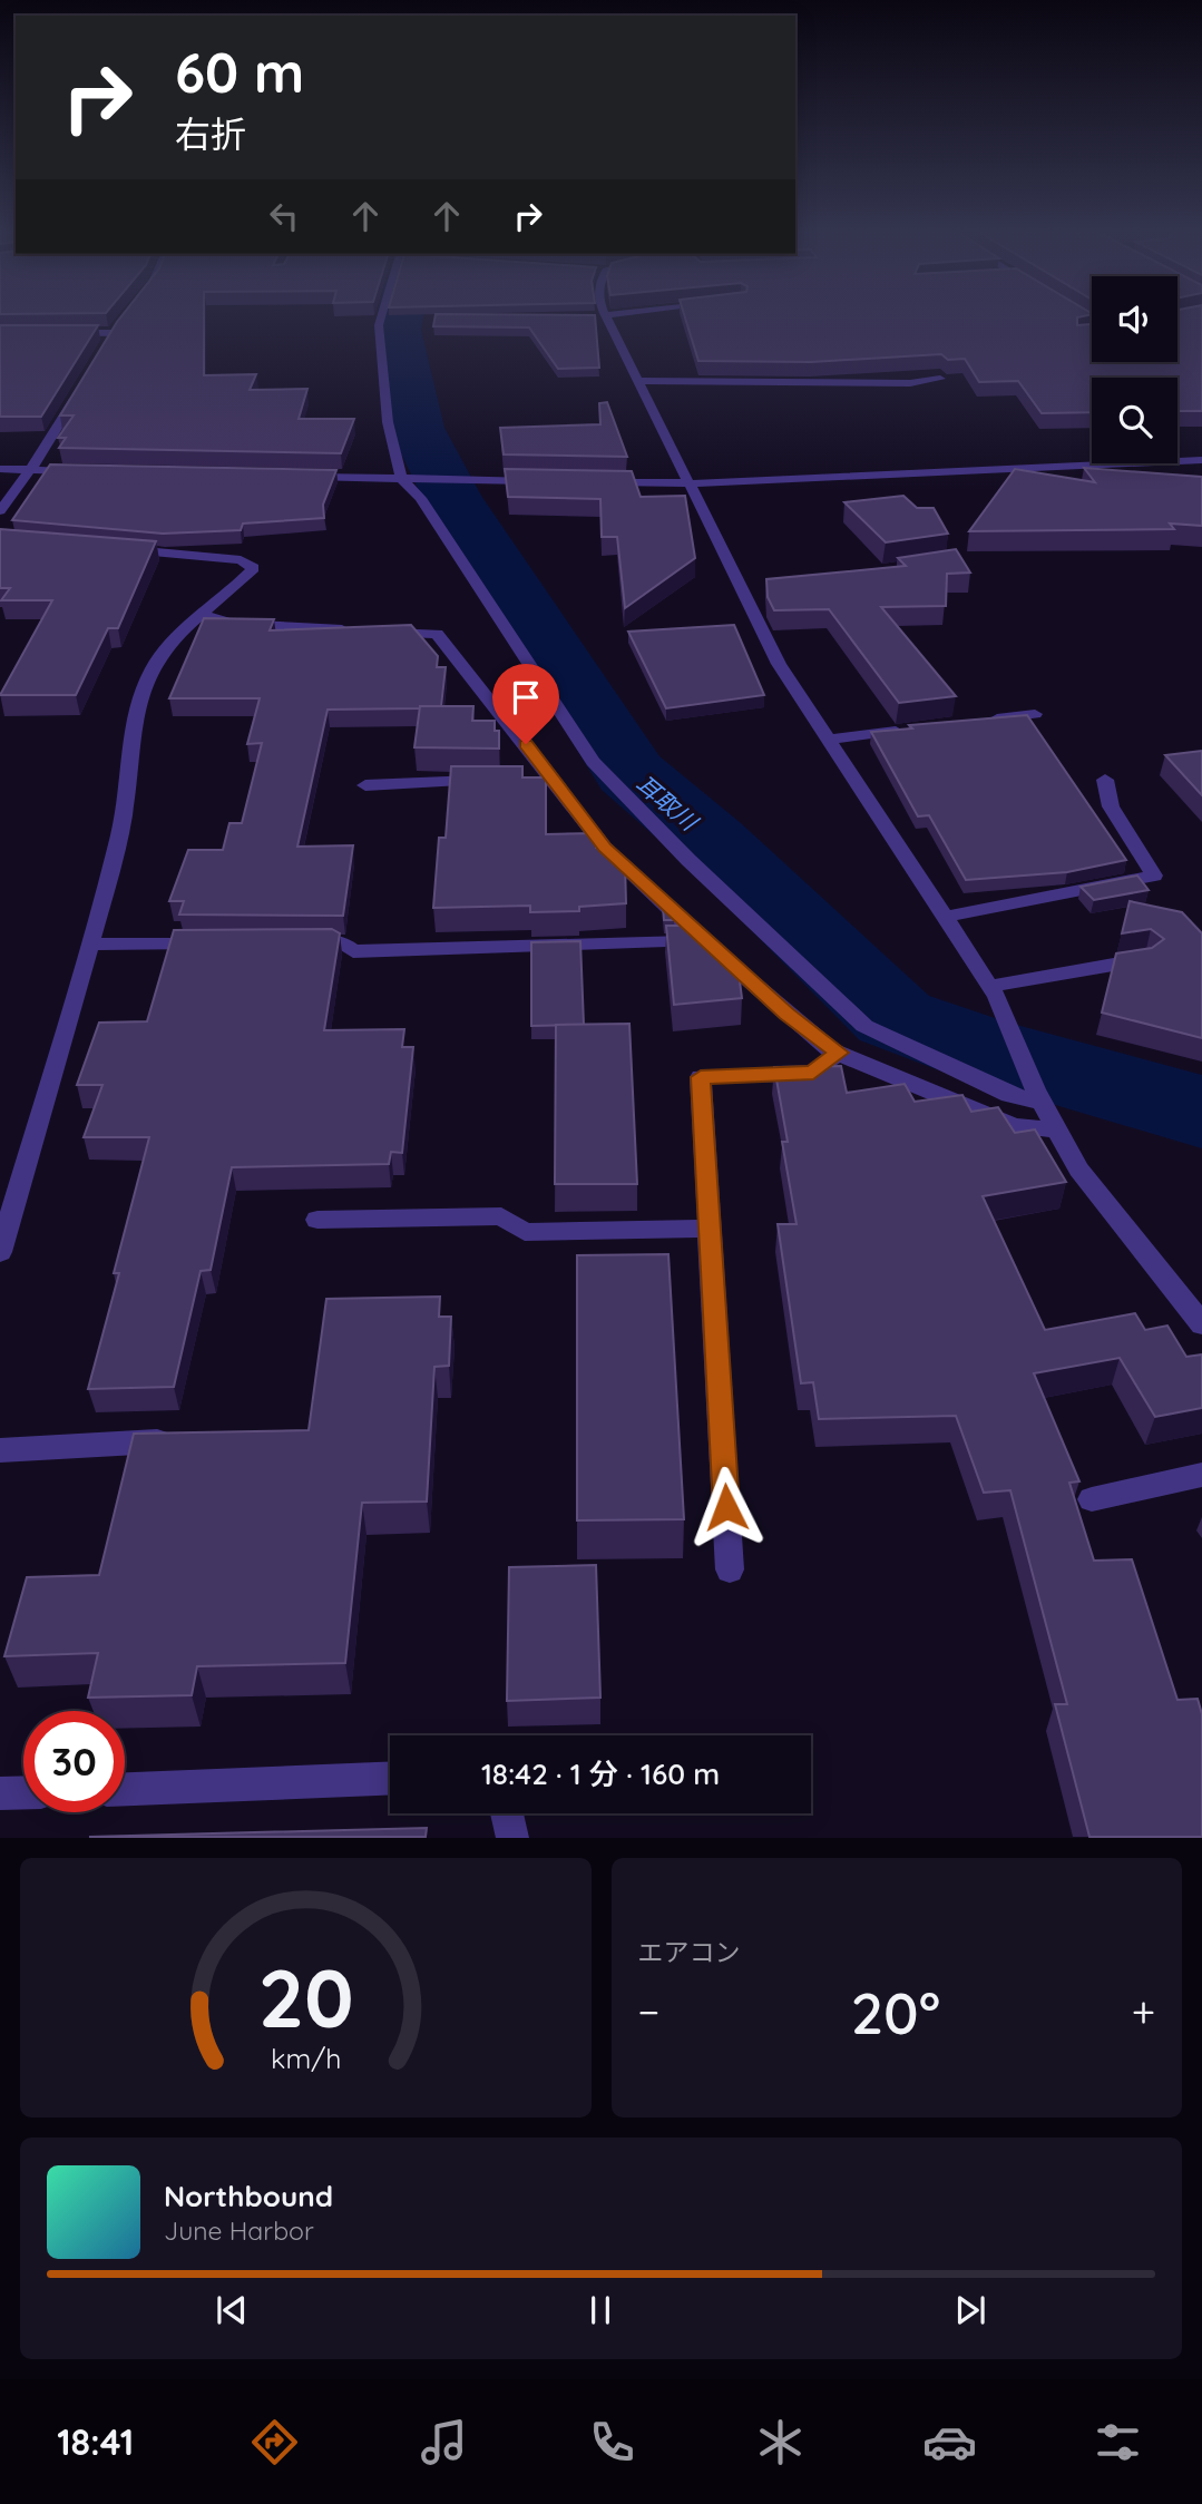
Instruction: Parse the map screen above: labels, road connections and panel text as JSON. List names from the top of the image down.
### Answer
{
  "water": ["耳取川"],
  "page": {
    "turn": ["60 m", "右折"],
    "limit": "30",
    "trip": "18:42 · 1 分 · 160 m",
    "tile": "エアコン",
    "heat": ["−", "20°", "+"],
    "song": ["Northbound", "June Harbor"],
    "tabs": "18:41",
    "gauge": ["20", "km/h"]
  }
}
